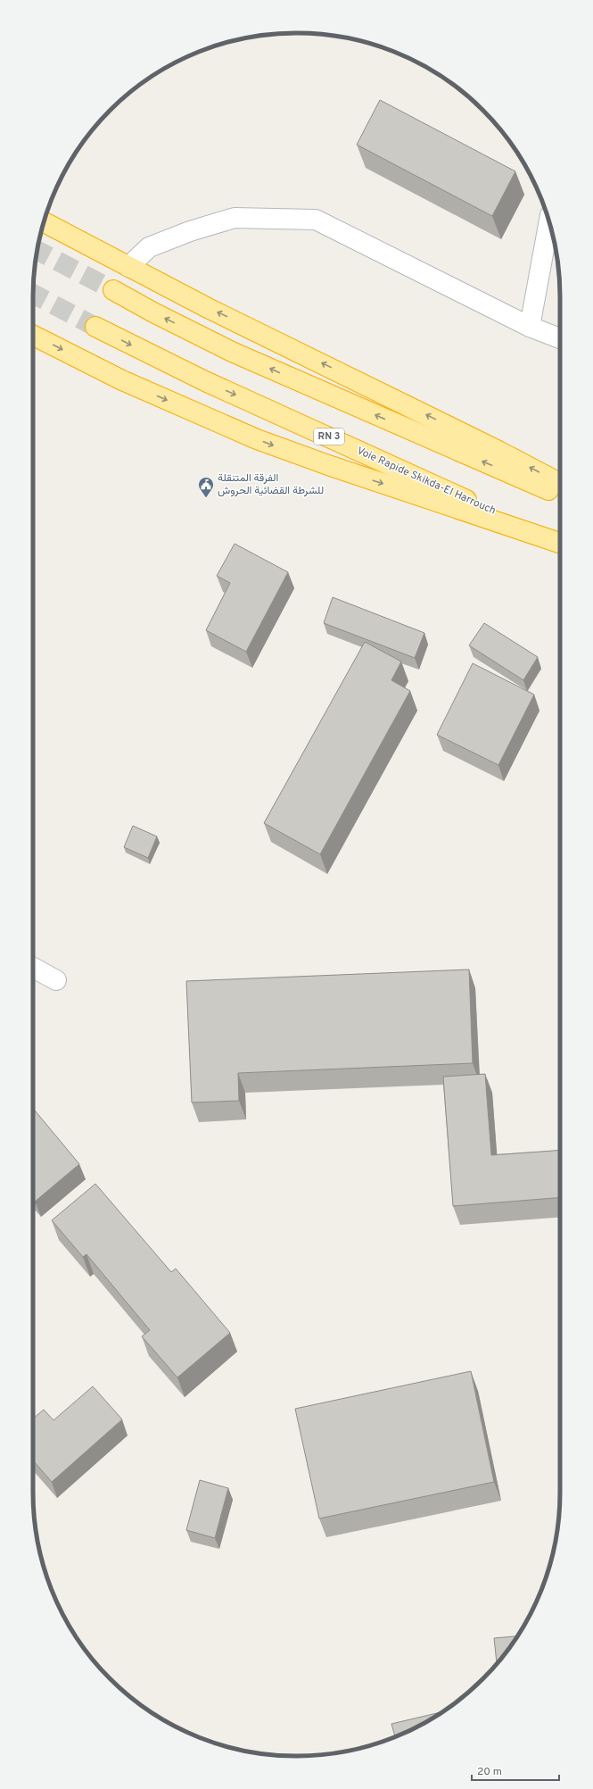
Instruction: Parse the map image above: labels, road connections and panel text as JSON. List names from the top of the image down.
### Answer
{
  "streets": {
    "highway": ["RN 3", "Voie Rapide Skikda-El Harrouch"]
  },
  "places": {
    "public building": ["الفرقة المتنقلة للشرطة القضائية الحروش"]
  },
  "scale_bar": "20 m"
}
